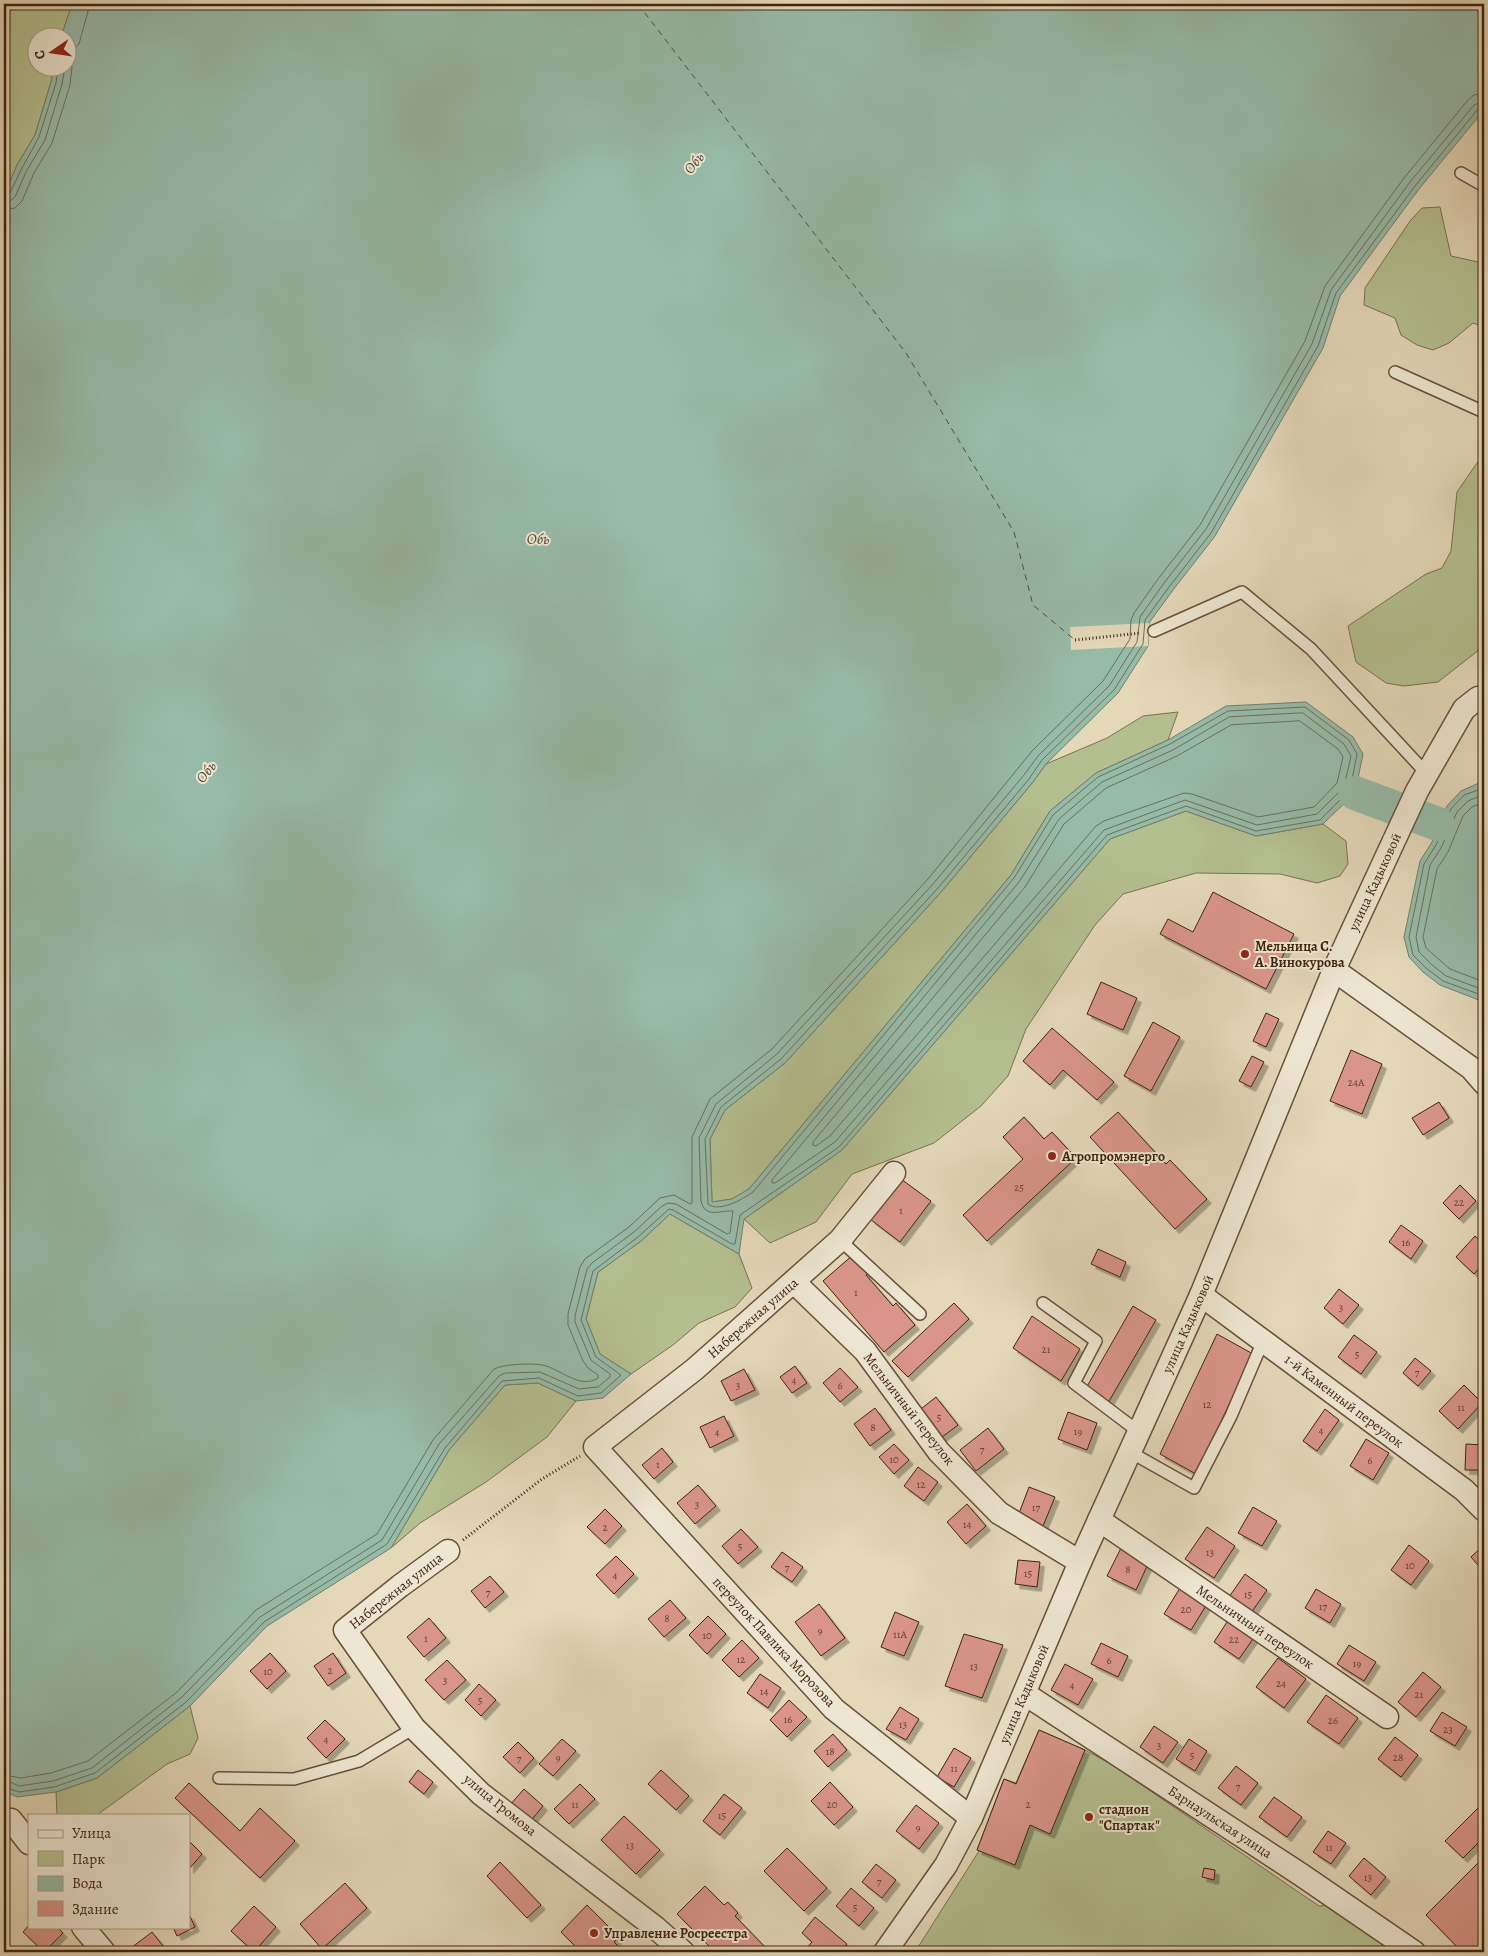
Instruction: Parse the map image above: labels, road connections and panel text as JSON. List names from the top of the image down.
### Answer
{
  "streets": {
    "street": [
      "улица Кадыковой",
      "Набережная улица",
      "1-й Каменный переулок",
      "Мельничный переулок",
      "переулок Павлика Морозова",
      "улица Громова",
      "Барнаульская улица"
    ]
  },
  "crossings": [
    ["улица Кадыковой", "1-й Каменный переулок"],
    ["улица Кадыковой", "Мельничный переулок"],
    ["улица Кадыковой", "переулок Павлика Морозова"],
    ["улица Кадыковой", "Барнаульская улица"],
    ["Набережная улица", "Мельничный переулок"],
    ["Набережная улица", "переулок Павлика Морозова"],
    ["Набережная улица", "улица Громова"]
  ],
  "water": ["Обь"],
  "places": [
    "Мельница С. А. Винокурова",
    "Агропромэнерго",
    "стадион \"Спартак\"",
    "Управление Росреестра"
  ],
  "house_numbers": [
    "24А",
    "25",
    "22",
    "1",
    "16",
    "1",
    "3",
    "21",
    "5",
    "7",
    "4",
    "3",
    "6",
    "12",
    "11",
    "5",
    "8",
    "4",
    "19",
    "4",
    "7",
    "10",
    "6",
    "1",
    "12",
    "3",
    "17",
    "14",
    "2",
    "5",
    "13",
    "10",
    "7",
    "8",
    "15",
    "4",
    "7",
    "15",
    "17",
    "20",
    "8",
    "9",
    "11А",
    "10",
    "1",
    "22",
    "12",
    "6",
    "19",
    "13",
    "2",
    "10",
    "3",
    "24",
    "4",
    "14",
    "21",
    "5",
    "16",
    "26",
    "13",
    "23",
    "4",
    "3",
    "18",
    "5",
    "9",
    "28",
    "7",
    "11",
    "7",
    "11",
    "20",
    "2",
    "15",
    "9",
    "13",
    "11",
    "13",
    "7",
    "5"
  ],
  "legend": [
    "Улица",
    "Парк",
    "Вода",
    "Здание"
  ],
  "north": "left"
}
